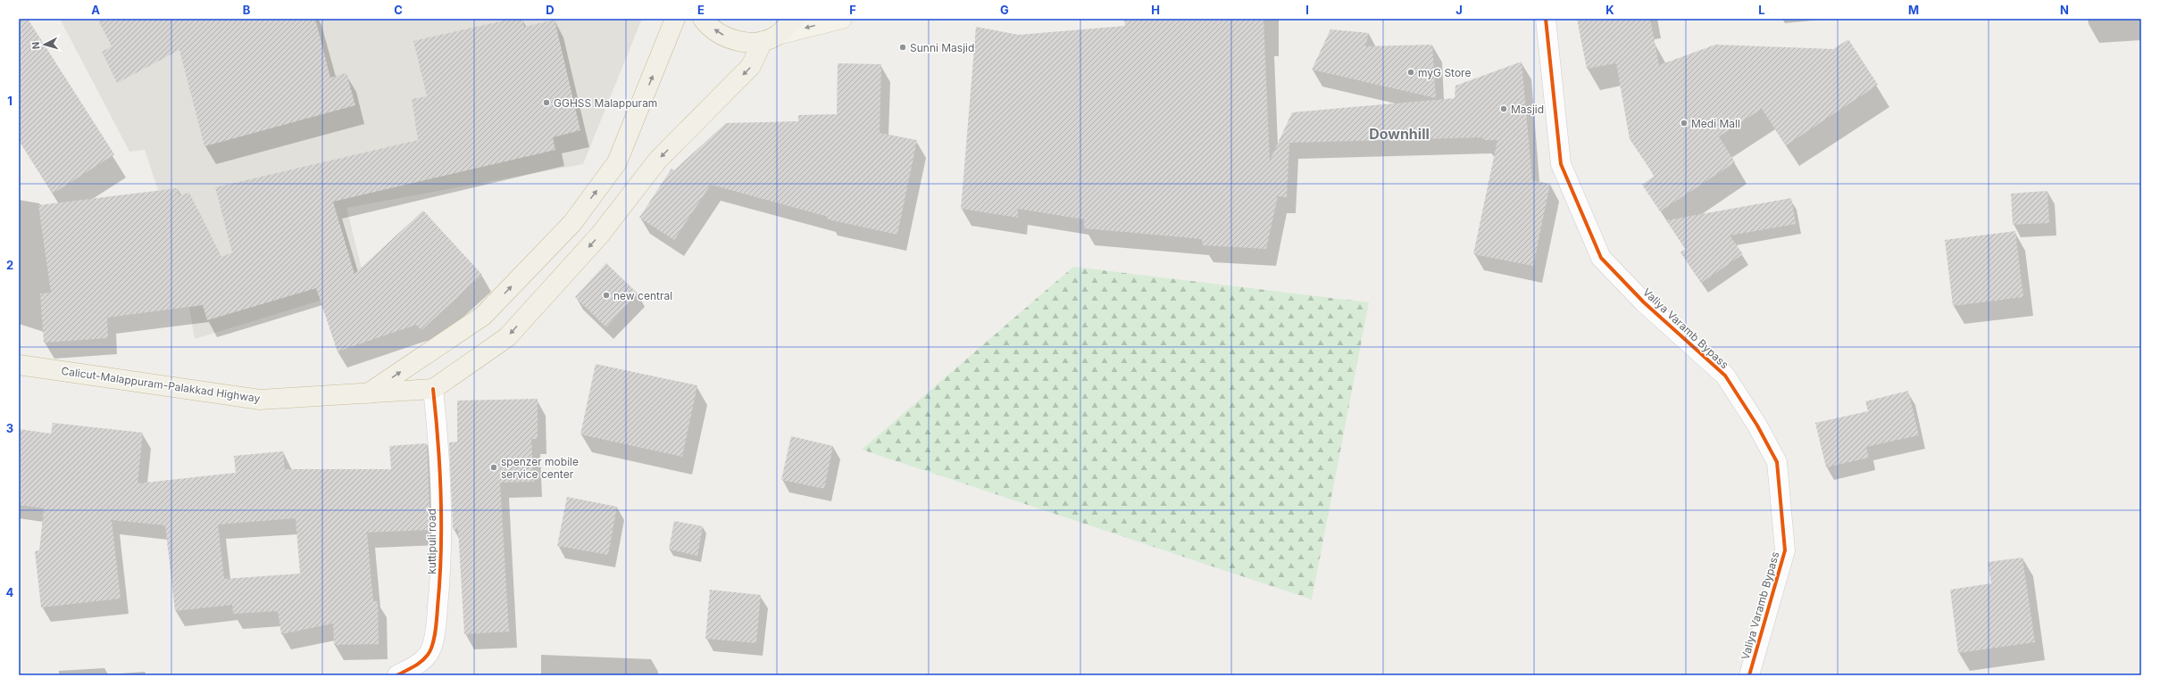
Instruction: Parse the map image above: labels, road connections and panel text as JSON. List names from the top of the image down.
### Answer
{
  "streets": {
    "highway": ["Calicut-Malappuram-Palakkad Highway"],
    "street": ["Valiya Varamb Bypass", "kuttipuli road"]
  },
  "crossings": [
    ["Calicut-Malappuram-Palakkad Highway", "kuttipuli road"]
  ],
  "districts": ["Downhill"],
  "places": [
    "Sunni Masjid",
    "myG Store",
    "GGHSS Malappuram",
    "Masjid",
    "Medi Mall",
    "new central",
    "spenzer mobile service center"
  ],
  "north": "left",
  "grid": {
    "columns": [
      "A",
      "B",
      "C",
      "D",
      "E",
      "F",
      "G",
      "H",
      "I",
      "J",
      "K",
      "L",
      "M",
      "N"
    ],
    "rows": [
      "1",
      "2",
      "3",
      "4"
    ]
  }
}
